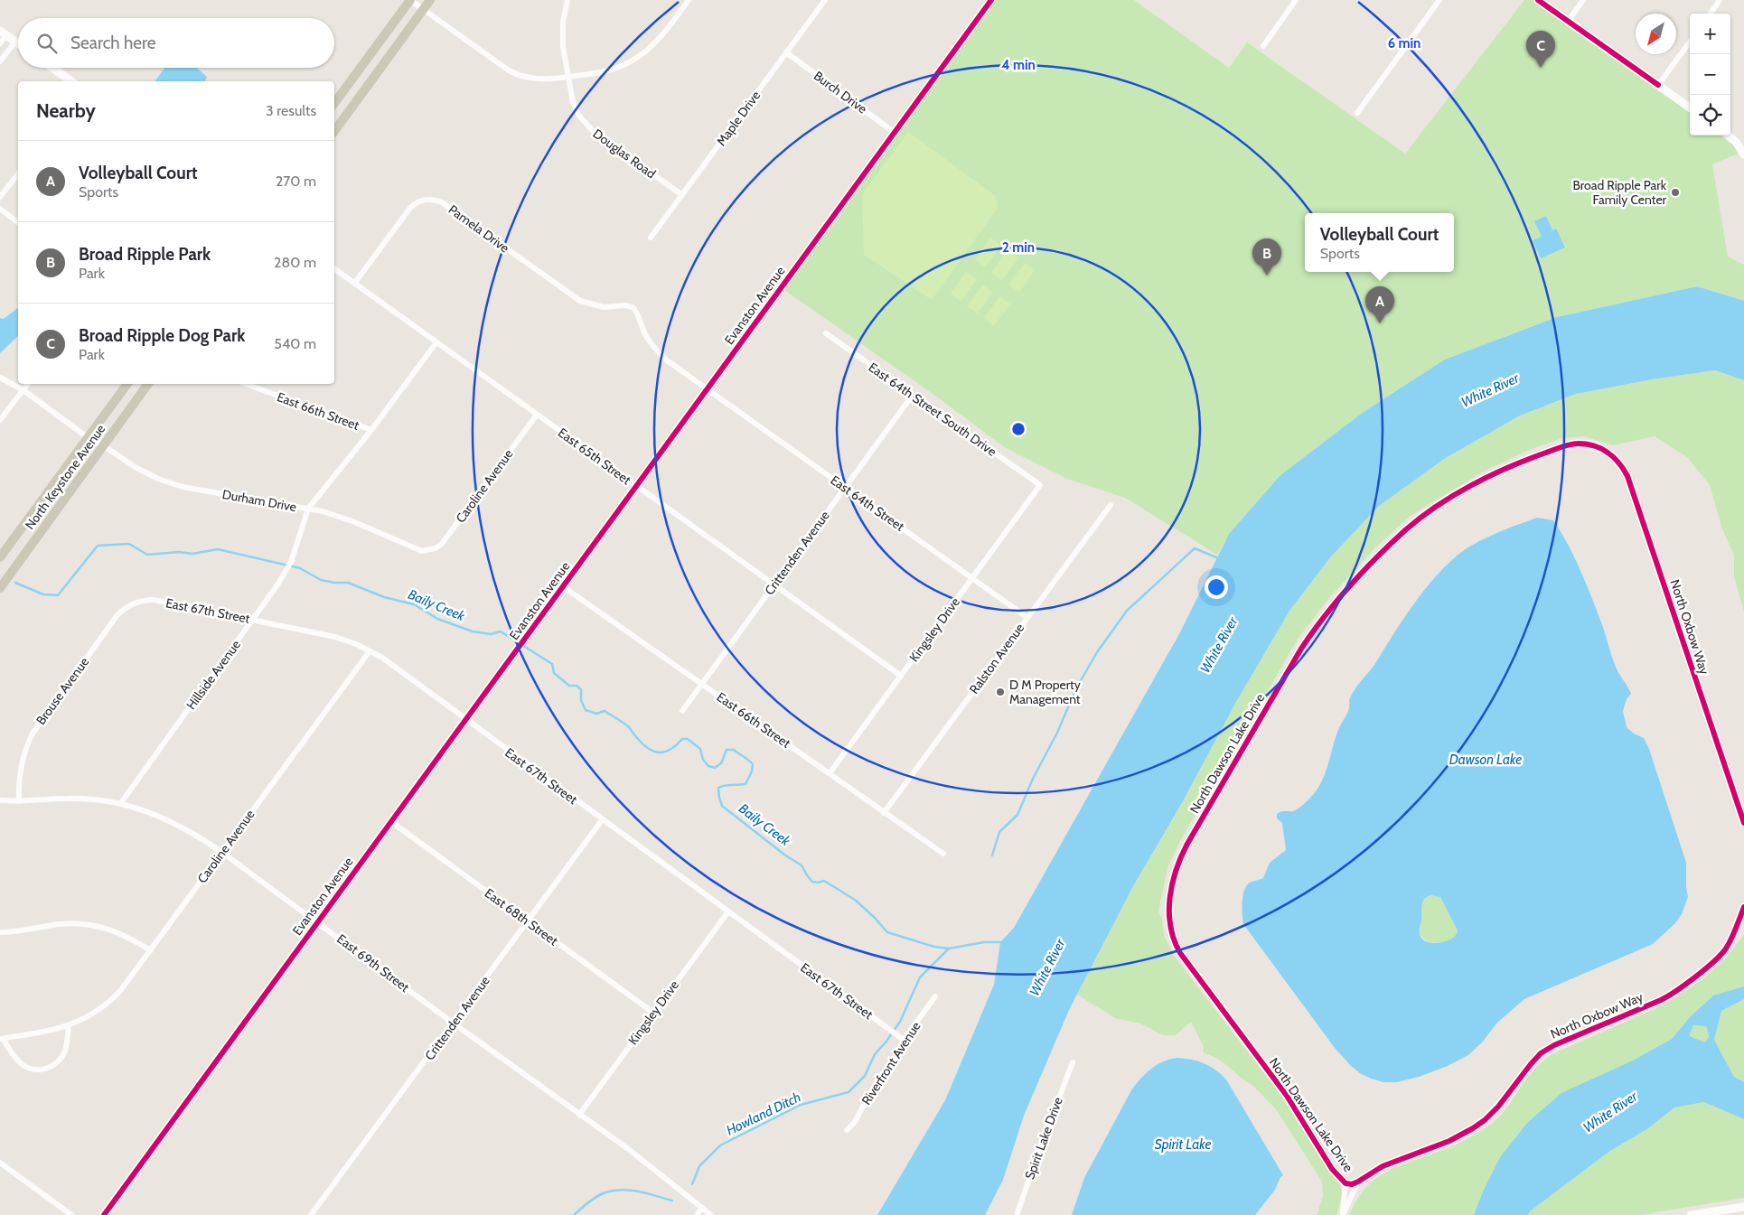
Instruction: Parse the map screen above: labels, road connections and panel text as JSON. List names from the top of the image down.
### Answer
{
  "streets": {
    "main road": ["North Keystone Avenue"],
    "street": [
      "Burch Drive",
      "Maple Drive",
      "Douglas Road",
      "Pamela Drive",
      "Evanston Avenue",
      "East 64th Street South Drive",
      "East 66th Street",
      "East 65th Street",
      "Caroline Avenue",
      "Durham Drive",
      "East 64th Street",
      "Crittenden Avenue",
      "East 67th Street",
      "North Oxbow Way",
      "Kingsley Drive",
      "Ralston Avenue",
      "Hillside Avenue",
      "Brouse Avenue",
      "North Dawson Lake Drive",
      "East 68th Street",
      "East 69th Street",
      "Riverfront Avenue",
      "Spirit Lake Drive"
    ]
  },
  "crossings": [
    ["Burch Drive", "Maple Drive"],
    ["Burch Drive", "Evanston Avenue"],
    ["Maple Drive", "Douglas Road"],
    ["Pamela Drive", "Evanston Avenue"],
    ["Pamela Drive", "East 65th Street"],
    ["Pamela Drive", "East 64th Street"],
    ["Evanston Avenue", "East 66th Street"],
    ["Evanston Avenue", "East 65th Street"],
    ["Evanston Avenue", "East 64th Street"],
    ["Evanston Avenue", "East 67th Street"],
    ["Evanston Avenue", "East 68th Street"],
    ["Evanston Avenue", "East 69th Street"],
    ["East 64th Street South Drive", "Crittenden Avenue"],
    ["East 64th Street South Drive", "Kingsley Drive"],
    ["East 66th Street", "Crittenden Avenue"],
    ["East 66th Street", "Kingsley Drive"],
    ["East 66th Street", "Ralston Avenue"],
    ["East 66th Street", "Hillside Avenue"],
    ["East 65th Street", "Caroline Avenue"],
    ["East 65th Street", "Crittenden Avenue"],
    ["East 65th Street", "Kingsley Drive"],
    ["East 65th Street", "Hillside Avenue"],
    ["North Keystone Avenue", "Durham Drive"],
    ["Caroline Avenue", "Durham Drive"],
    ["Caroline Avenue", "East 67th Street"],
    ["Caroline Avenue", "East 69th Street"],
    ["Durham Drive", "Hillside Avenue"],
    ["East 64th Street", "Crittenden Avenue"],
    ["East 64th Street", "Kingsley Drive"],
    ["East 64th Street", "Ralston Avenue"],
    ["Crittenden Avenue", "East 67th Street"],
    ["Crittenden Avenue", "East 68th Street"],
    ["Crittenden Avenue", "East 69th Street"],
    ["East 67th Street", "Kingsley Drive"],
    ["East 67th Street", "Hillside Avenue"],
    ["East 67th Street", "Brouse Avenue"],
    ["East 67th Street", "Riverfront Avenue"],
    ["North Oxbow Way", "North Dawson Lake Drive"],
    ["Kingsley Drive", "East 68th Street"],
    ["Kingsley Drive", "East 69th Street"],
    ["Hillside Avenue", "East 69th Street"],
    ["Brouse Avenue", "East 69th Street"]
  ],
  "water": [
    "White River",
    "Baily Creek",
    "Dawson Lake",
    "Howland Ditch",
    "Spirit Lake"
  ],
  "places": ["Broad Ripple Park Family Center", "D M Property Management"],
  "north": "bottom left",
  "page": {
    "map_buttons": ["+", "−"],
    "search": "Search here",
    "pins": ["C", "B", "A"],
    "heading": ["Nearby", "3 results"],
    "list": [
      {
        "mark": "A",
        "name": "Volleyball Court",
        "note": "Sports",
        "value": "270 m"
      },
      {
        "mark": "B",
        "name": "Broad Ripple Park",
        "note": "Park",
        "value": "280 m"
      },
      {
        "mark": "C",
        "name": "Broad Ripple Dog Park",
        "note": "Park",
        "value": "540 m"
      }
    ],
    "popup": ["Volleyball Court", "Sports"]
  },
  "rings": ["6 min", "4 min", "2 min"]
}
